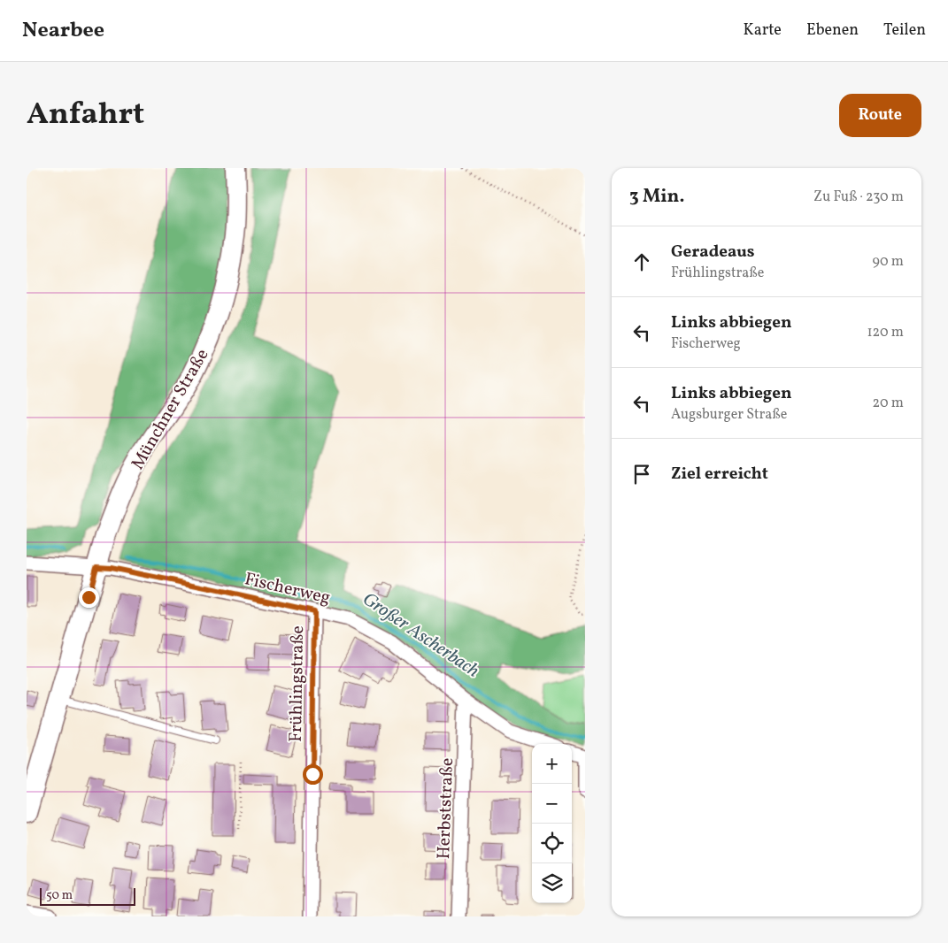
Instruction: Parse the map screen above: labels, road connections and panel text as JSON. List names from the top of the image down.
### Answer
{
  "streets": {
    "main road": ["Münchner Straße"],
    "street": ["Fischerweg", "Frühlingstraße", "Herbststraße"]
  },
  "crossings": [
    ["Münchner Straße", "Fischerweg"],
    ["Fischerweg", "Frühlingstraße"],
    ["Fischerweg", "Herbststraße"]
  ],
  "water": ["Großer Ascherbach"],
  "scale_bar": "50 m",
  "page": {
    "header": "Nearbee",
    "nav": ["Karte", "Ebenen", "Teilen"],
    "title": "Anfahrt",
    "buttons": "Route",
    "heading": ["3 Min.", "Zu Fuß · 230 m"],
    "list": [
      ["Geradeaus", "Frühlingstraße", "90 m"],
      ["Links abbiegen", "Fischerweg", "120 m"],
      ["Links abbiegen", "Augsburger Straße", "20 m"],
      "Ziel erreicht"
    ],
    "map_buttons": ["+", "−"],
    "scale": "50 m"
  }
}
